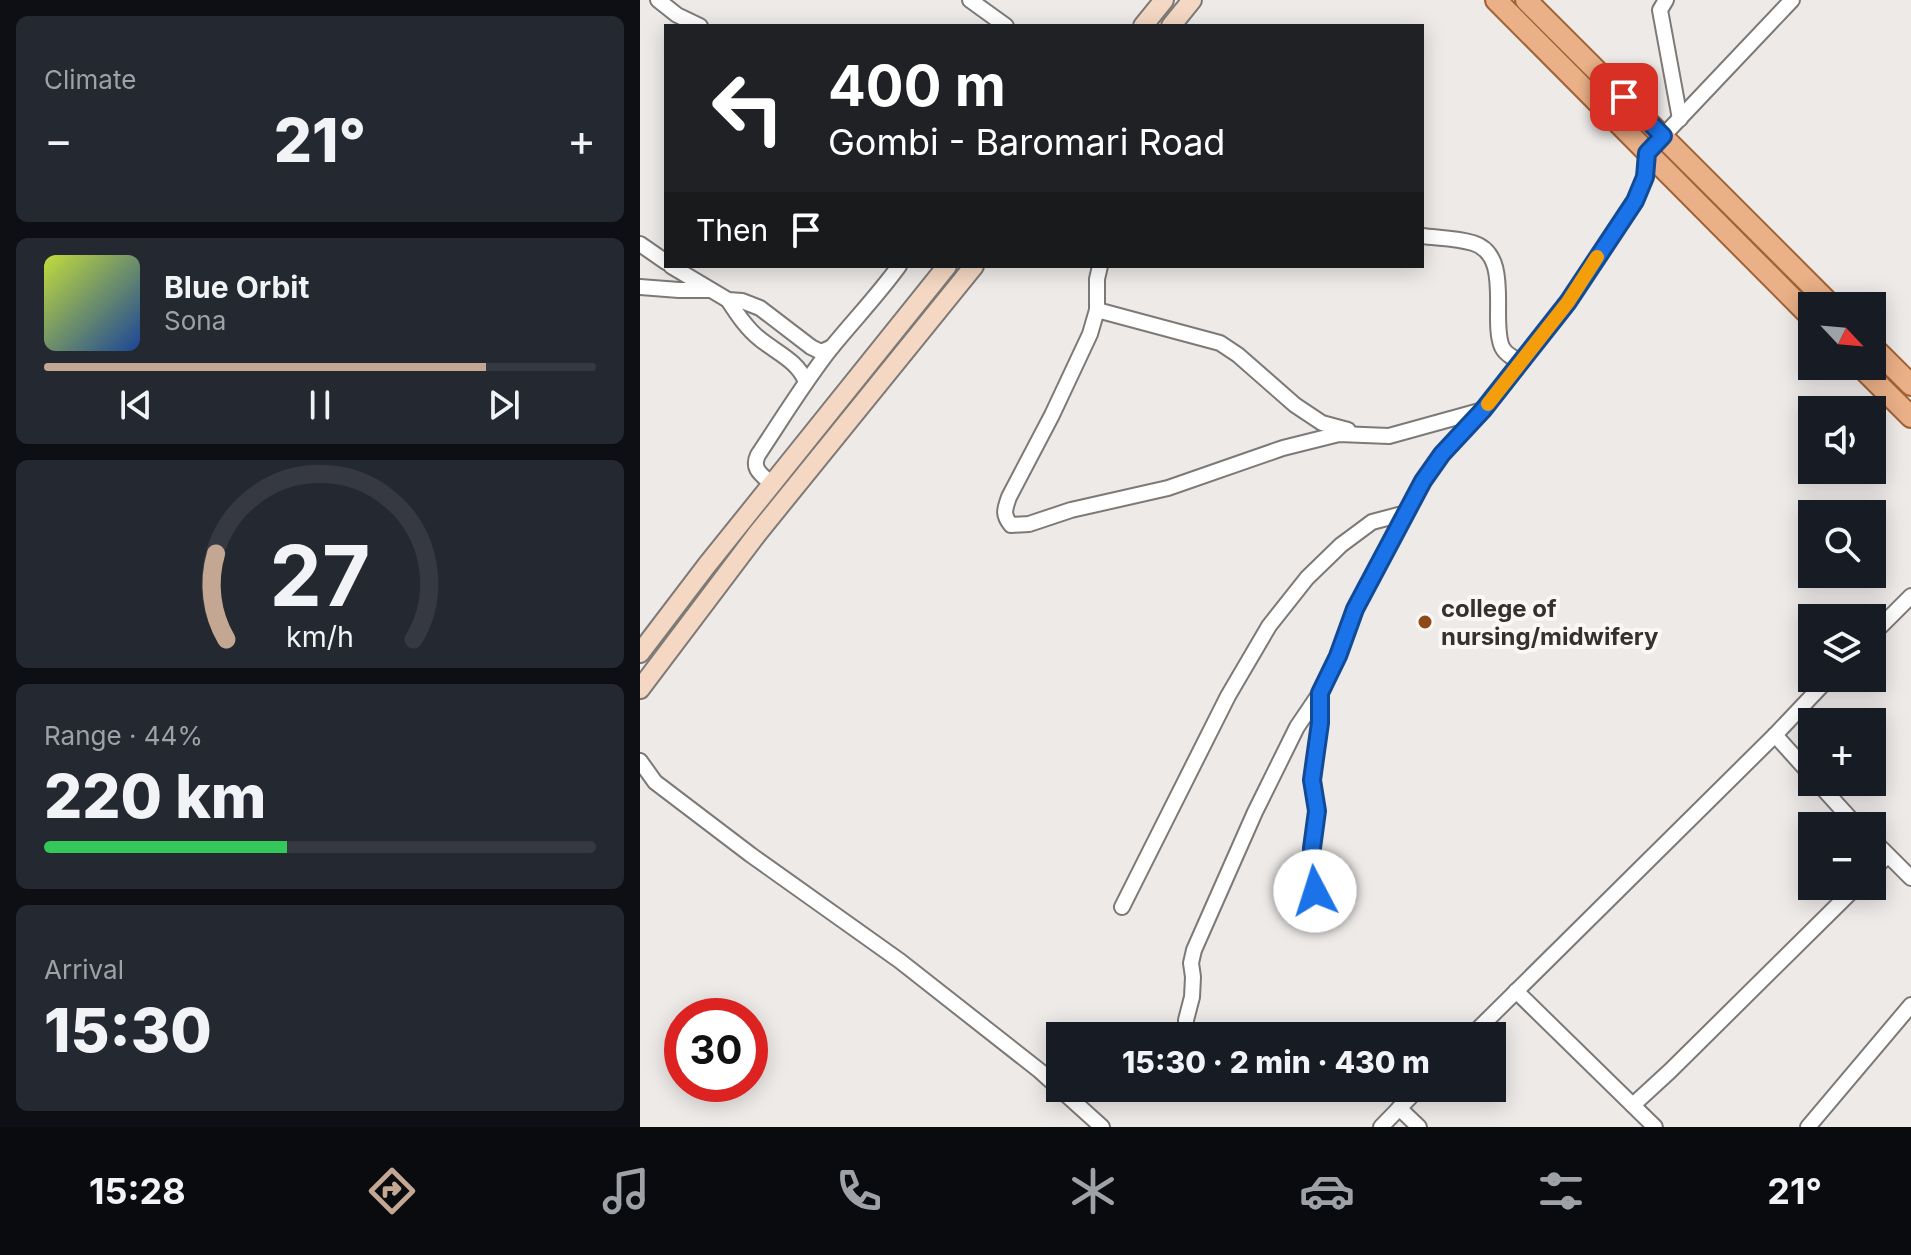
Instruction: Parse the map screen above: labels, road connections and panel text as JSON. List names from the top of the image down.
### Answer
{
  "places": ["college of nursing/midwifery"],
  "north": "bottom right",
  "page": {
    "tile": [
      "Climate",
      ["Range · 44%", "220 km"],
      ["Arrival", "15:30"]
    ],
    "turn": ["400 m", "Gombi - Baromari Road"],
    "heat": ["−", "21°", "+"],
    "then": "Then",
    "song": ["Blue Orbit", "Sona"],
    "map_buttons": ["+", "−"],
    "limit": "30",
    "trip": "15:30 · 2 min · 430 m",
    "tabs": ["15:28", "21°"],
    "gauge": ["27", "km/h"]
  }
}
